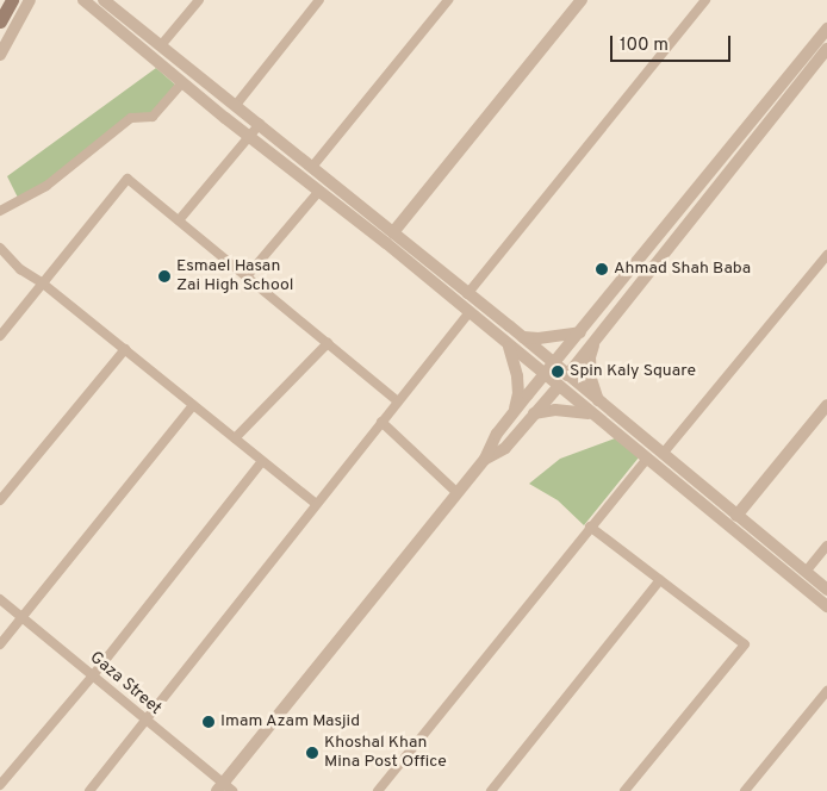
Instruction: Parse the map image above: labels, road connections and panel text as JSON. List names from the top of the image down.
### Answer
{
  "streets": {
    "street": ["Gaza Street"]
  },
  "places": [
    "Ahmad Shah Baba",
    "Esmael Hasan Zai High School",
    "Spin Kaly Square",
    "Imam Azam Masjid",
    "Khoshal Khan Mina Post Office"
  ],
  "scale_bar": "100 m"
}
